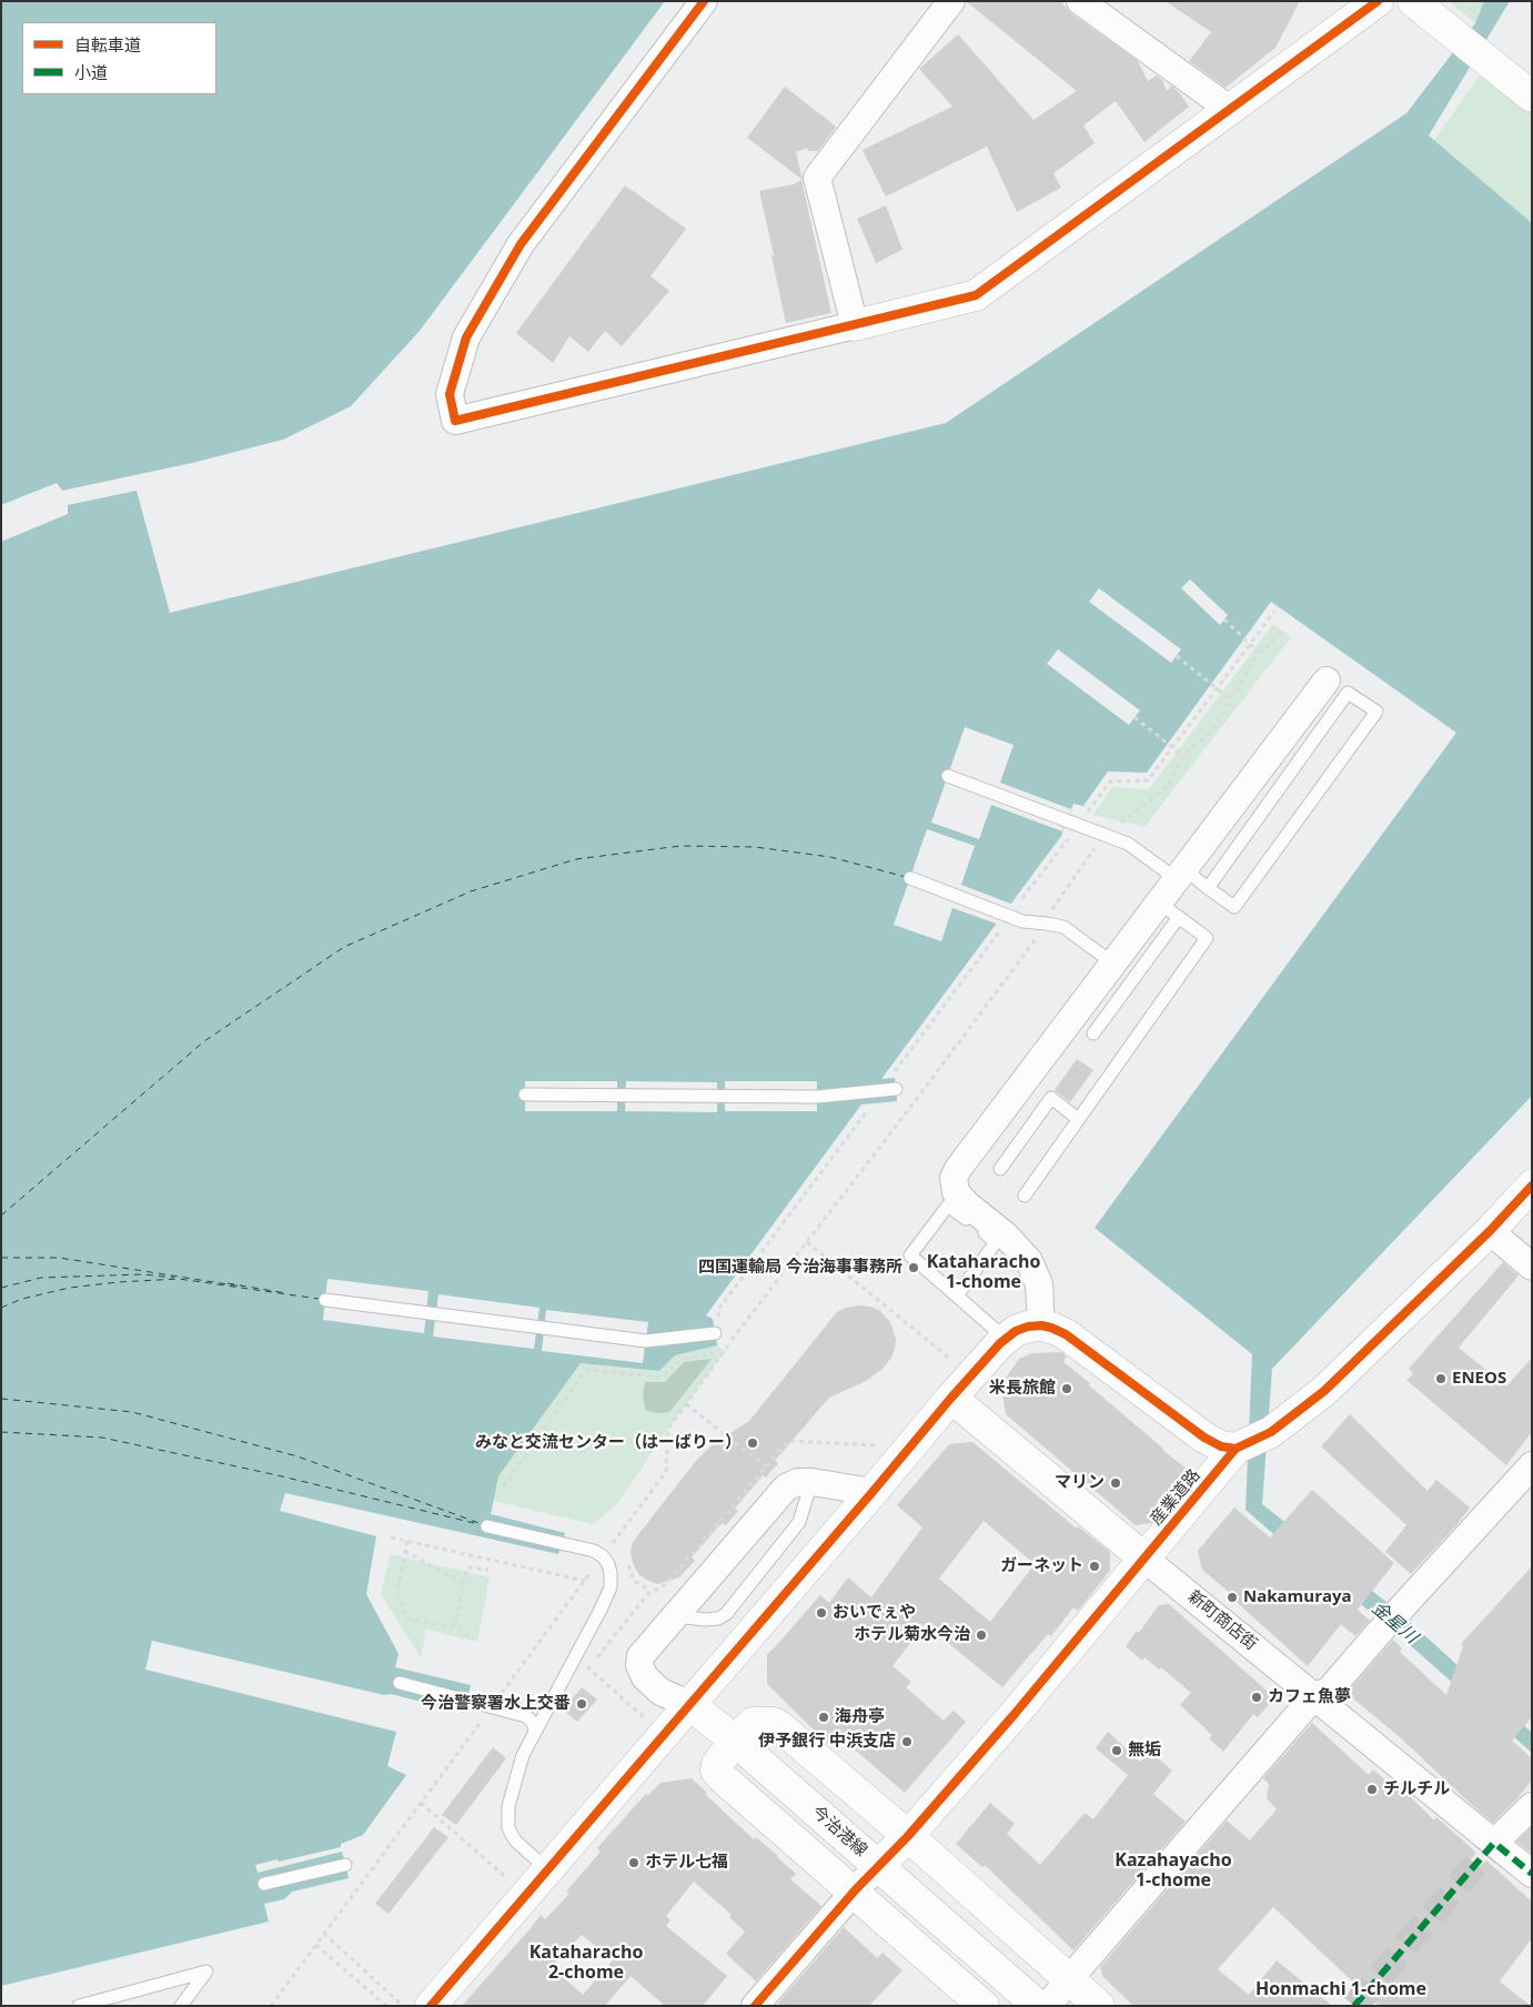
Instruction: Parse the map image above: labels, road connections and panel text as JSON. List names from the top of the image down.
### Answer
{
  "streets": {
    "street": ["産業道路", "新町商店街", "今治港線"]
  },
  "crossings": [
    ["産業道路", "新町商店街"],
    ["産業道路", "今治港線"]
  ],
  "districts": [
    "Kataharacho 1-chome",
    "Kazahayacho 1-chome",
    "Kataharacho 2-chome",
    "Honmachi 1-chome"
  ],
  "water": ["金星川"],
  "places": [
    "四国運輸局 今治海事事務所",
    "ENEOS",
    "米長旅館",
    "みなと交流センター（はーばりー）",
    "マリン",
    "ガーネット",
    "Nakamuraya",
    "おいでぇや",
    "ホテル菊水今治",
    "カフェ魚夢",
    "今治警察署水上交番",
    "海舟亭",
    "伊予銀行 中浜支店",
    "無垢",
    "チルチル",
    "ホテル七福"
  ],
  "legend": ["自転車道", "小道"]
}
